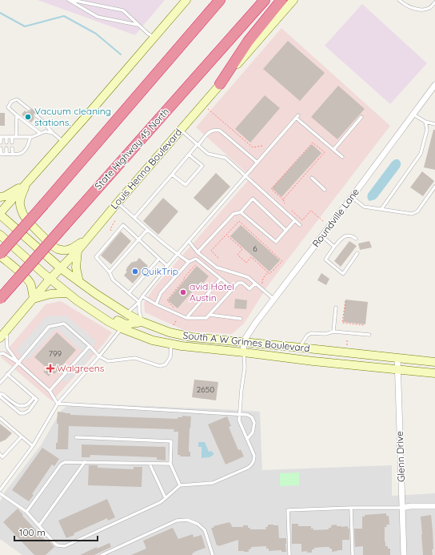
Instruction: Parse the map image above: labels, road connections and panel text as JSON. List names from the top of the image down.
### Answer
{
  "streets": {
    "highway": ["State Highway 45 North"],
    "main road": ["Louis Henna Boulevard", "South A W Grimes Boulevard"],
    "street": ["Roundville Lane", "Glenn Drive"]
  },
  "crossings": [
    ["Louis Henna Boulevard", "South A W Grimes Boulevard"],
    ["Roundville Lane", "South A W Grimes Boulevard"],
    ["South A W Grimes Boulevard", "Glenn Drive"]
  ],
  "places": {
    "other": ["Vacuum cleaning stations.", "QuikTrip", "avid Hotel Austin"],
    "health": ["Walgreens"]
  },
  "house_numbers": ["6", "799", "2650"],
  "scale_bar": "100 m"
}
